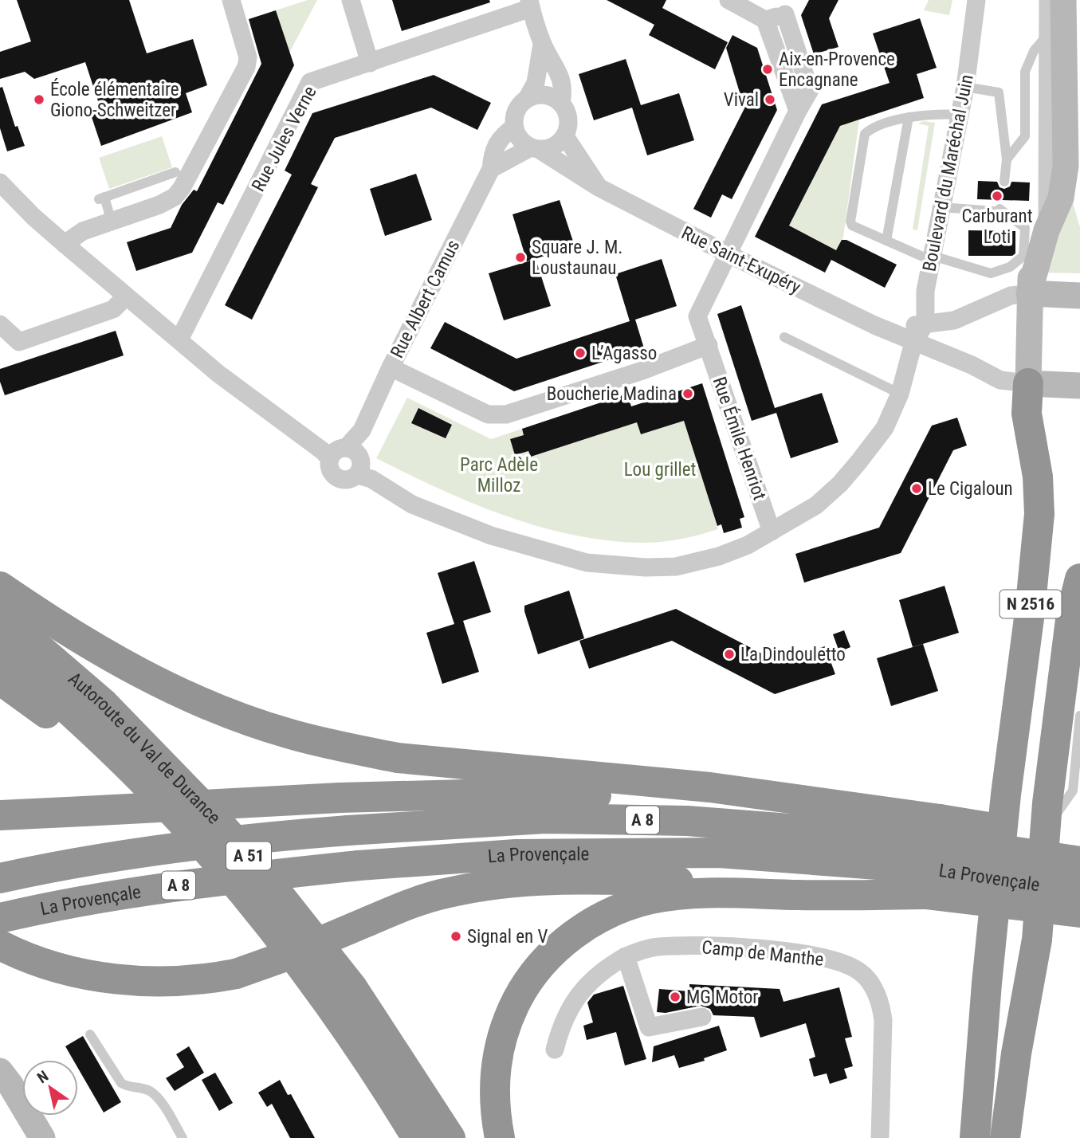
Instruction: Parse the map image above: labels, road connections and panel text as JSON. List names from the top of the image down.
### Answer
{
  "streets": {
    "highway": [
      "N 2516",
      "Autoroute du Val de Durance",
      "A 8",
      "La Provençale",
      "A 51"
    ],
    "street": [
      "Rue Jules Verne",
      "Boulevard du Maréchal Juin",
      "Rue Saint-Exupéry",
      "Rue Albert Camus",
      "Rue Émile Henriot",
      "Camp de Manthe"
    ]
  },
  "crossings": [
    ["Rue Saint-Exupéry", "Rue Albert Camus"],
    ["Rue Saint-Exupéry", "Rue Émile Henriot"],
    ["Rue Saint-Exupéry", "N 2516"]
  ],
  "parks": ["Parc Adèle Milloz", "Lou grillet"],
  "places": [
    "Aix-en-Provence Encagnane",
    "École élémentaire Giono-Schweitzer",
    "Vival",
    "Carburant Loti",
    "Square J. M. Loustaunau",
    "L’Agasso",
    "Boucherie Madina",
    "Le Cigaloun",
    "La Dindouletto",
    "Signal en V",
    "MG Motor"
  ],
  "north": "top left"
}
